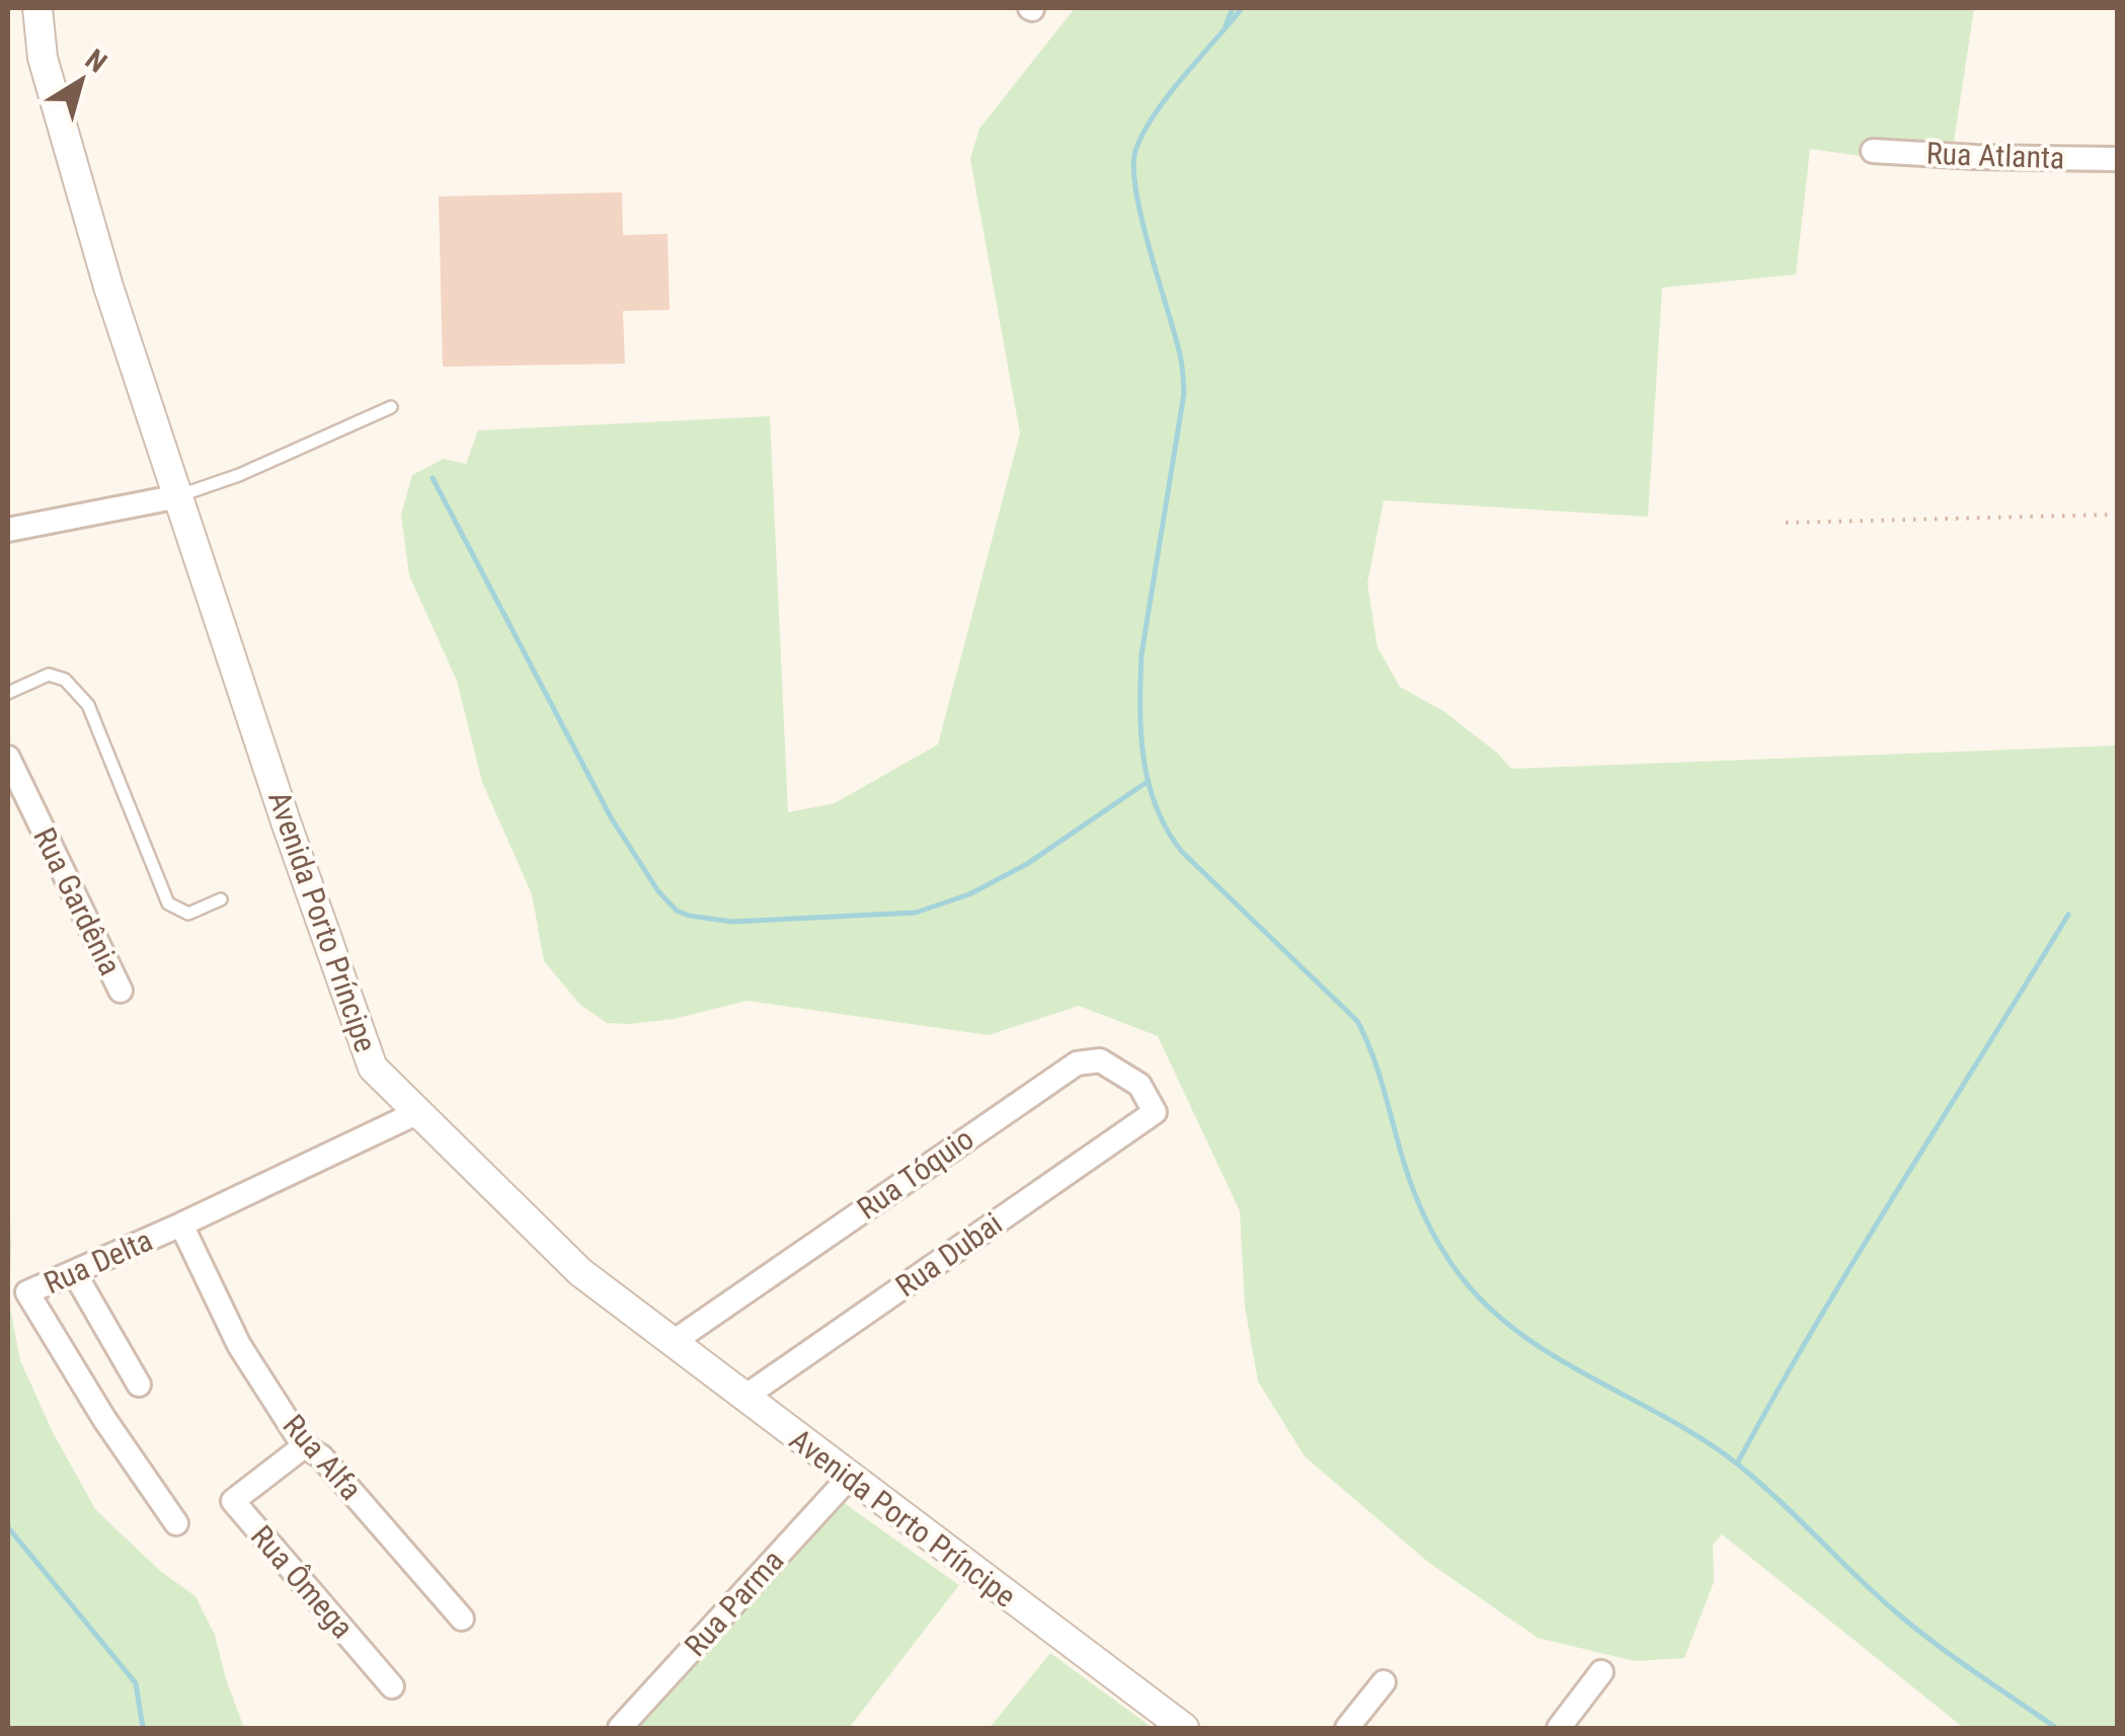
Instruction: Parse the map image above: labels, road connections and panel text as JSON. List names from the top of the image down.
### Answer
{
  "streets": {
    "street": [
      "Rua Atlanta",
      "Rua Gardênia",
      "Avenida Porto Príncipe",
      "Rua Tóquio",
      "Rua Dubai",
      "Rua Delta",
      "Rua Alfa",
      "Rua Ômega",
      "Rua Parma"
    ]
  },
  "crossings": [
    ["Avenida Porto Príncipe", "Rua Tóquio"],
    ["Avenida Porto Príncipe", "Rua Dubai"],
    ["Avenida Porto Príncipe", "Rua Delta"],
    ["Avenida Porto Príncipe", "Rua Parma"],
    ["Rua Tóquio", "Rua Dubai"],
    ["Rua Delta", "Rua Alfa"],
    ["Rua Alfa", "Rua Ômega"]
  ],
  "north": "top right"
}
